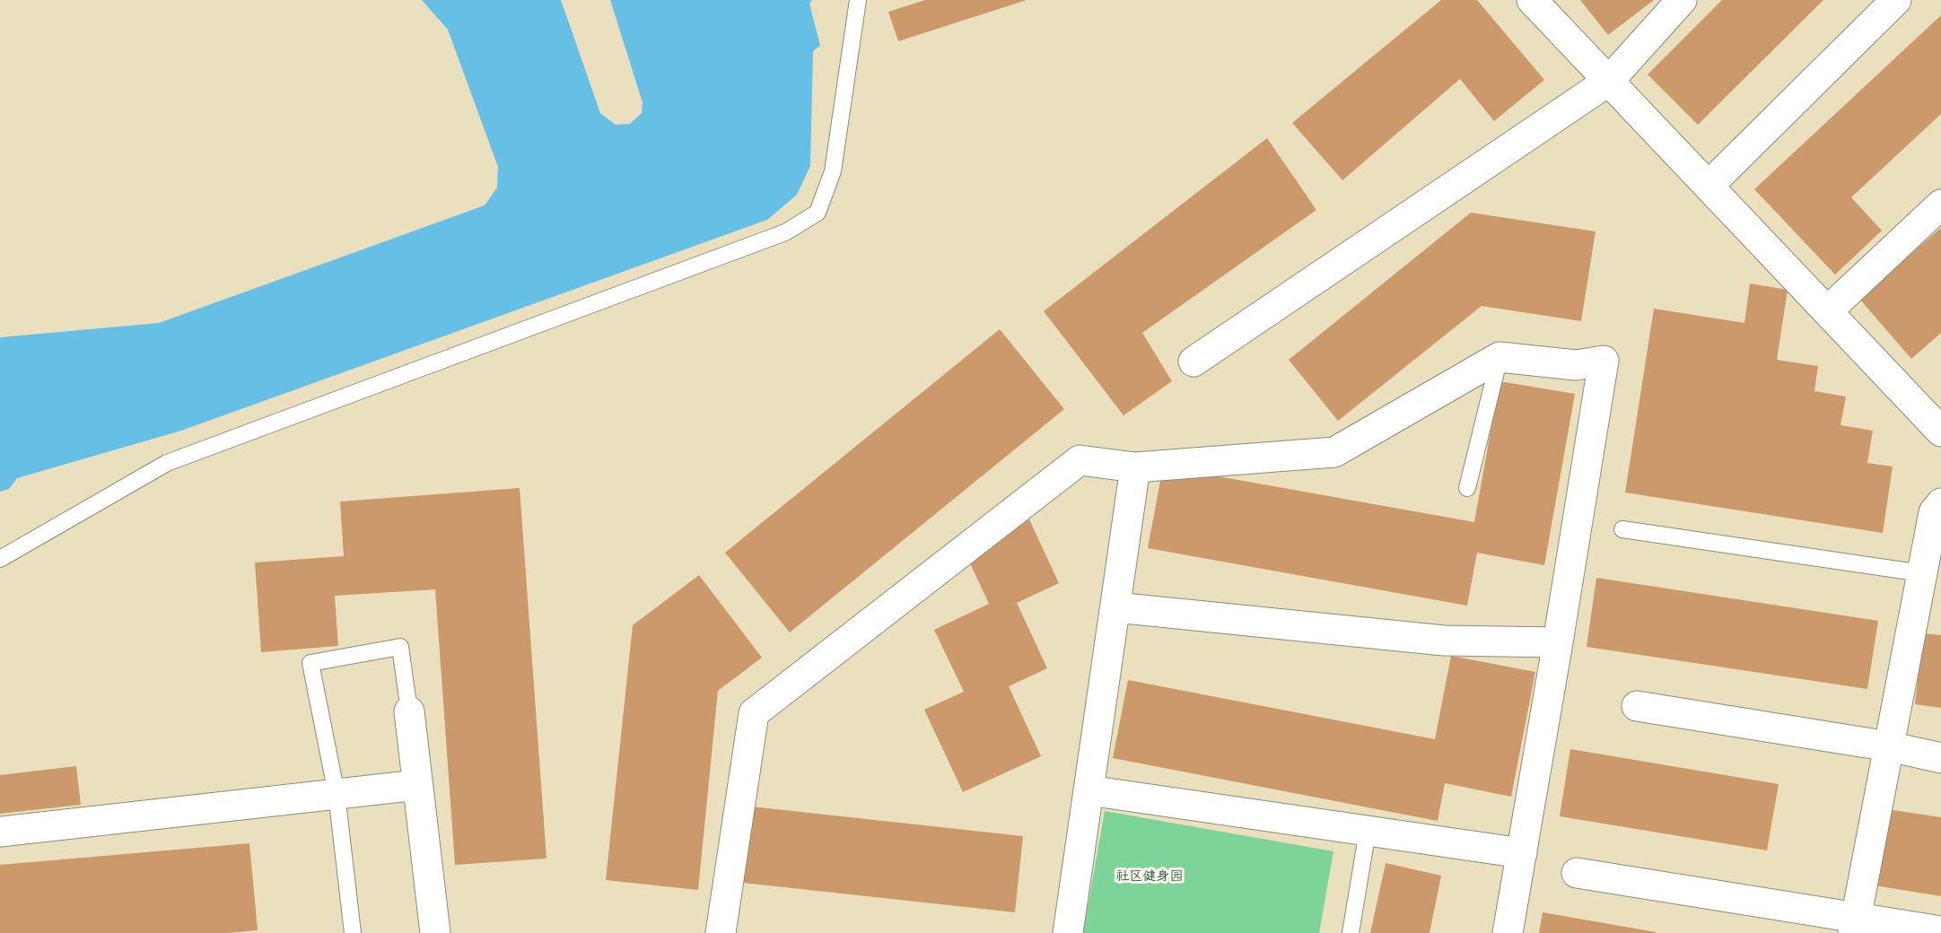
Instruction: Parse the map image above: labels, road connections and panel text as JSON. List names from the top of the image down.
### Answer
{
  "parks": ["社区健身园"]
}
